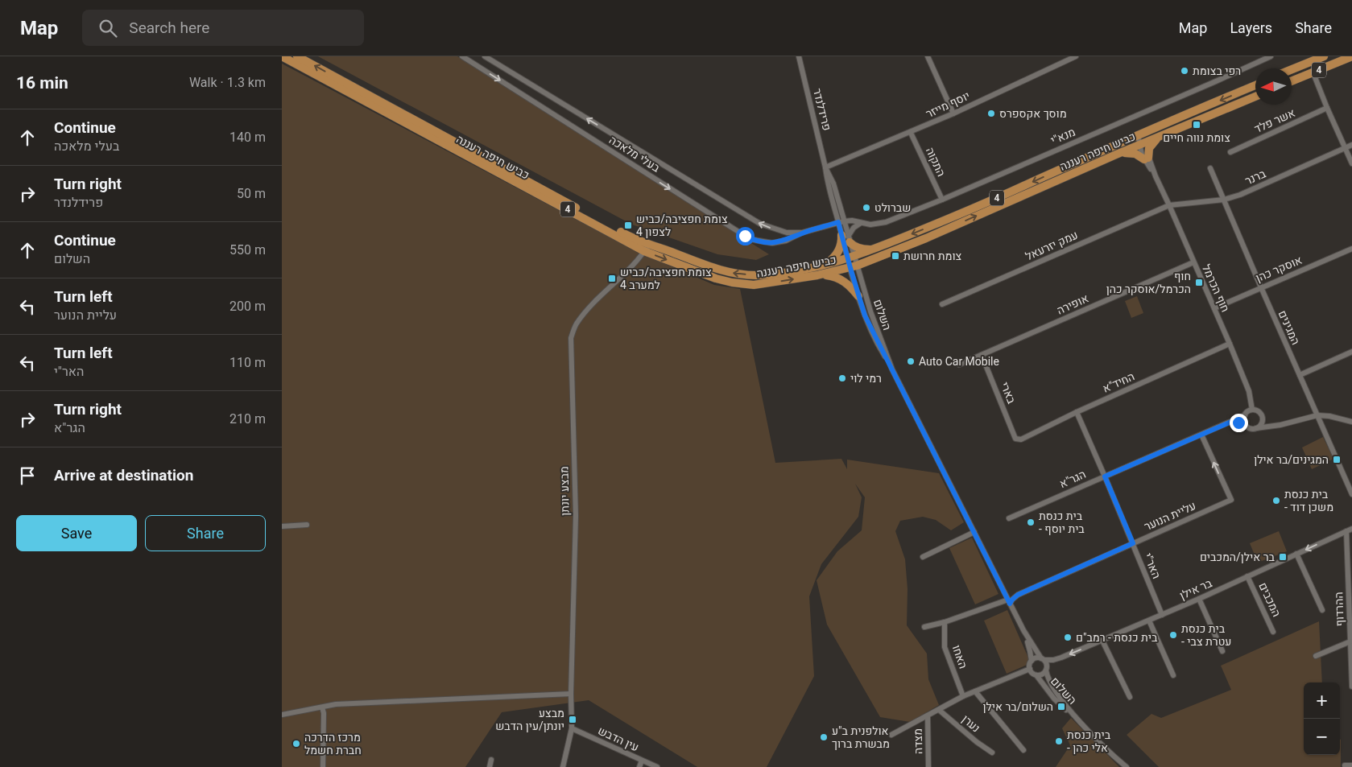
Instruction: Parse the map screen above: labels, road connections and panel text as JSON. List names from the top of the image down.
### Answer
{
  "streets": {
    "highway": ["4", "כביש חיפה רעננה"],
    "street": [
      "יוסף מייזר",
      "פרידלנדר",
      "אשר פלד",
      "מנא\"י",
      "בעלי מלאכה",
      "התקוה",
      "ברנר",
      "עמק יזרעאל",
      "אוסקר כהן",
      "חוף הכרמל",
      "אופירה",
      "השלום",
      "המגינים",
      "החיד\"א",
      "בארי",
      "הגר\"א",
      "מבצע יונתן",
      "עליית הנוער",
      "האר\"י",
      "בר אילן",
      "המכבים",
      "ההרדוף",
      "האחו",
      "נערן",
      "עין הדבש",
      "מצדה"
    ]
  },
  "crossings": [
    ["יוסף מייזר", "פרידלנדר"],
    ["יוסף מייזר", "התקוה"],
    ["פרידלנדר", "מנא\"י"],
    ["פרידלנדר", "כביש חיפה רעננה"],
    ["פרידלנדר", "בעלי מלאכה"],
    ["פרידלנדר", "השלום"],
    ["מנא\"י", "בעלי מלאכה"],
    ["מנא\"י", "התקוה"],
    ["כביש חיפה רעננה", "חוף הכרמל"],
    ["כביש חיפה רעננה", "השלום"],
    ["כביש חיפה רעננה", "מבצע יונתן"],
    ["ברנר", "עמק יזרעאל"],
    ["ברנר", "חוף הכרמל"],
    ["ברנר", "המגינים"],
    ["עמק יזרעאל", "חוף הכרמל"],
    ["אוסקר כהן", "חוף הכרמל"],
    ["אוסקר כהן", "המגינים"],
    ["חוף הכרמל", "אופירה"],
    ["חוף הכרמל", "החיד\"א"],
    ["חוף הכרמל", "הגר\"א"],
    ["אופירה", "בארי"],
    ["השלום", "עליית הנוער"],
    ["השלום", "בר אילן"],
    ["החיד\"א", "בארי"],
    ["החיד\"א", "האר\"י"],
    ["הגר\"א", "עליית הנוער"],
    ["הגר\"א", "האר\"י"],
    ["מבצע יונתן", "עין הדבש"],
    ["עליית הנוער", "האר\"י"],
    ["האר\"י", "בר אילן"],
    ["בר אילן", "המכבים"],
    ["בר אילן", "ההרדוף"]
  ],
  "places": {
    "other": [
      "רפי בצומת",
      "מוסך אקספרס",
      "שברולט",
      "Auto Car Mobile",
      "רמי לוי",
      "בית כנסת - משכן דוד",
      "בית כנסת - בית יוסף",
      "בית כנסת - עטרת צבי",
      "בית כנסת - רמב\"ם",
      "אולפנית ב\"ע מבשרת ברוך",
      "בית כנסת - אלי כהן",
      "מרכז הדרכה חברת חשמל"
    ],
    "transit": [
      "צומת נווה חיים",
      "צומת חפציבה/כביש 4 לצפון",
      "צומת חרושת",
      "צומת חפציבה/כביש 4 למערב",
      "חוף הכרמל/אוסקר כהן",
      "המגינים/בר אילן",
      "בר אילן/המכבים",
      "השלום/בר אילן",
      "מבצע יונתן/עין הדבש"
    ]
  },
  "north": "left",
  "page": {
    "header": "Map",
    "search": "Search here",
    "nav": ["Map", "Layers", "Share"],
    "heading": ["16 min", "Walk · 1.3 km"],
    "list": [
      ["Continue", "בעלי מלאכה", "140 m"],
      ["Turn right", "פרידלנדר", "50 m"],
      ["Continue", "השלום", "550 m"],
      ["Turn left", "עליית הנוער", "200 m"],
      ["Turn left", "האר\"י", "110 m"],
      ["Turn right", "הגר\"א", "210 m"],
      "Arrive at destination"
    ],
    "buttons": ["Save", "Share"],
    "map_buttons": ["+", "−"]
  }
}
